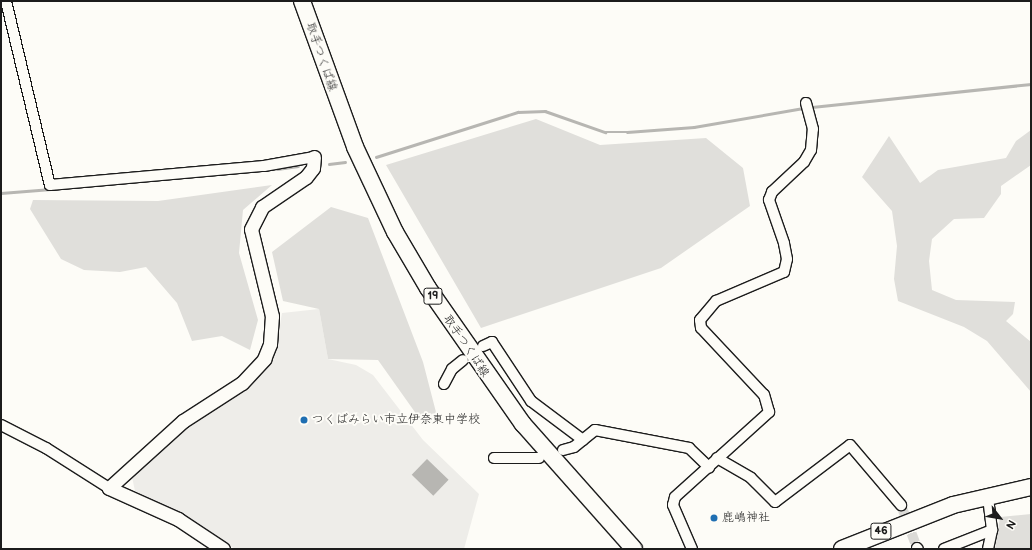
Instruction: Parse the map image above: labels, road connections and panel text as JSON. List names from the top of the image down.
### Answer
{
  "streets": {
    "main road": ["取手つくば線", "19", "46"]
  },
  "places": ["つくばみらい市立伊奈東中学校", "鹿嶋神社"],
  "north": "bottom right"
}
